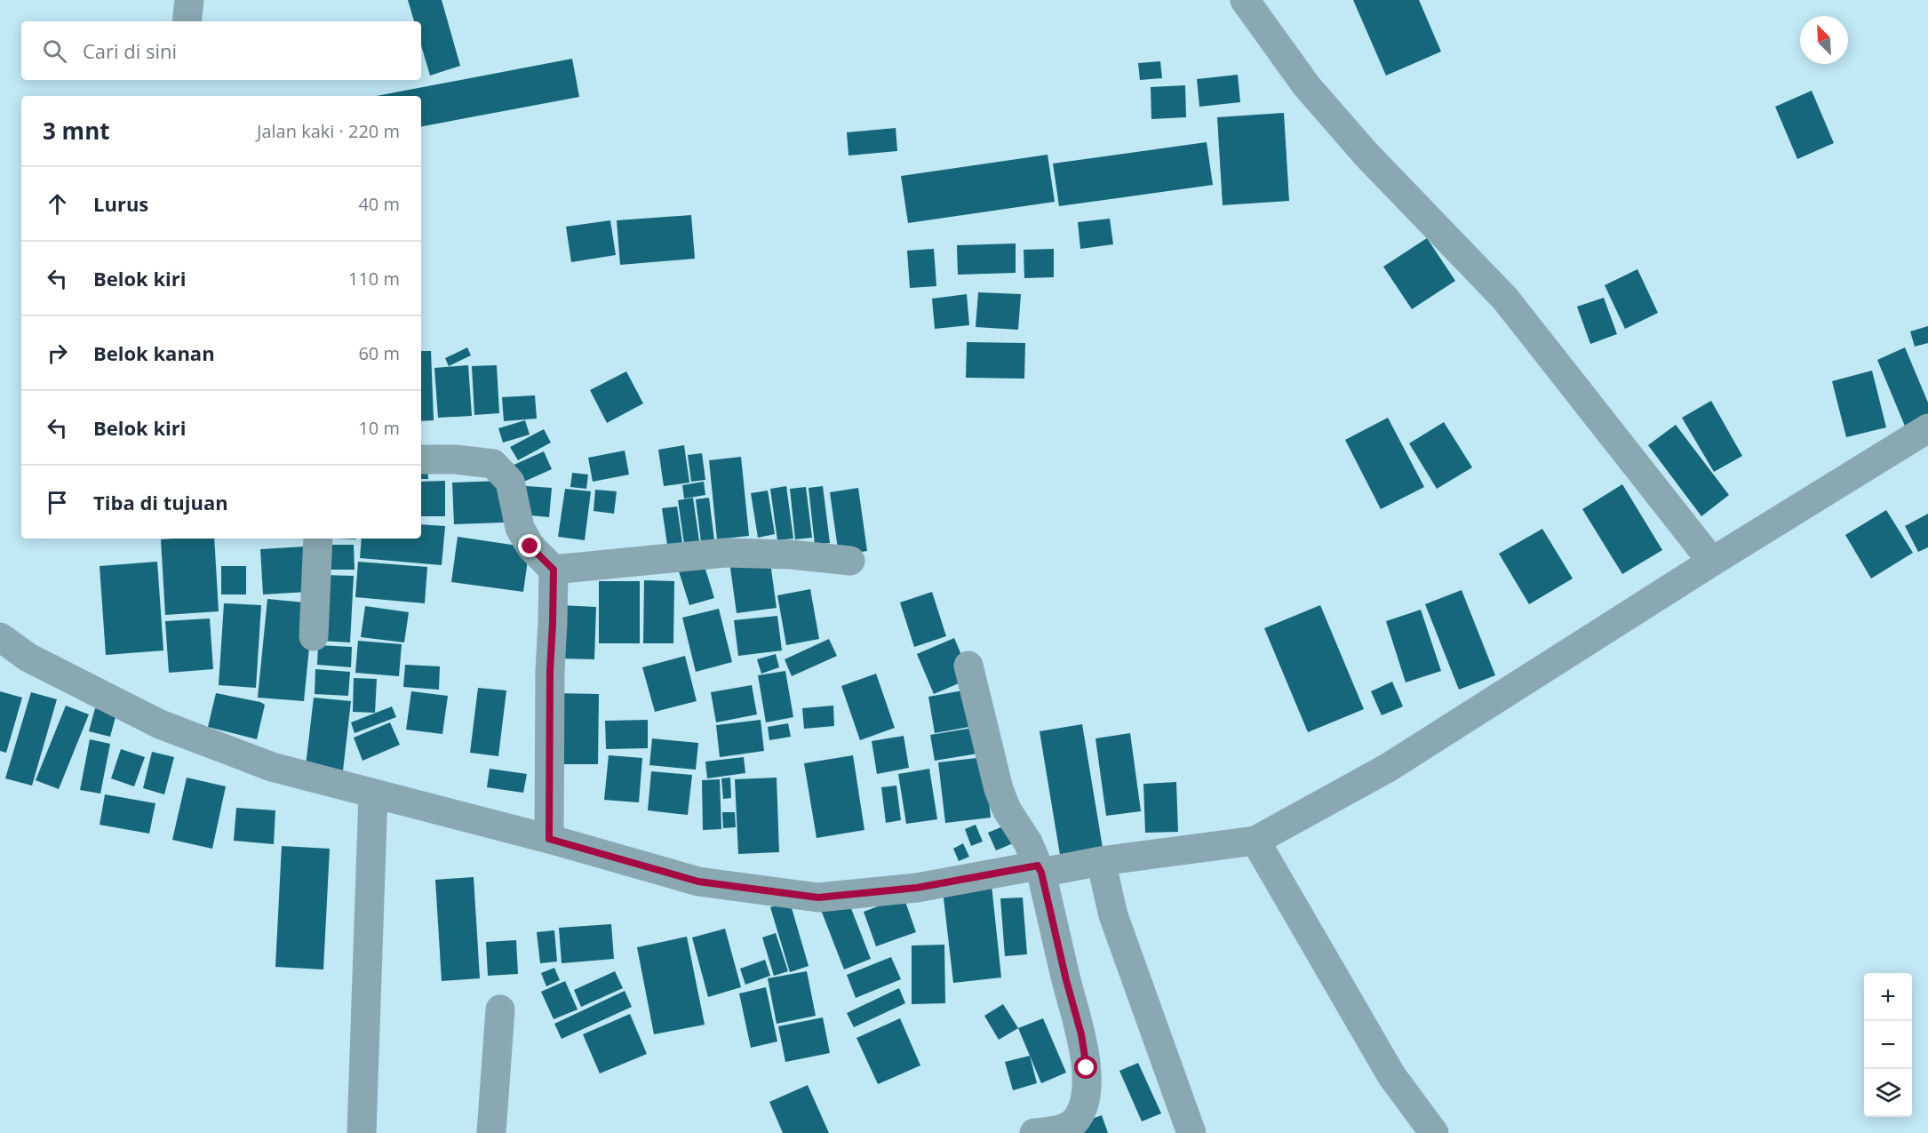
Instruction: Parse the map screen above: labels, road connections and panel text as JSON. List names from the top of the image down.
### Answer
{
  "north": "top left",
  "page": {
    "search": "Cari di sini",
    "heading": ["3 mnt", "Jalan kaki · 220 m"],
    "list": [
      ["Lurus", "40 m"],
      ["Belok kiri", "110 m"],
      ["Belok kanan", "60 m"],
      ["Belok kiri", "10 m"],
      "Tiba di tujuan"
    ],
    "map_buttons": ["+", "−"]
  }
}
